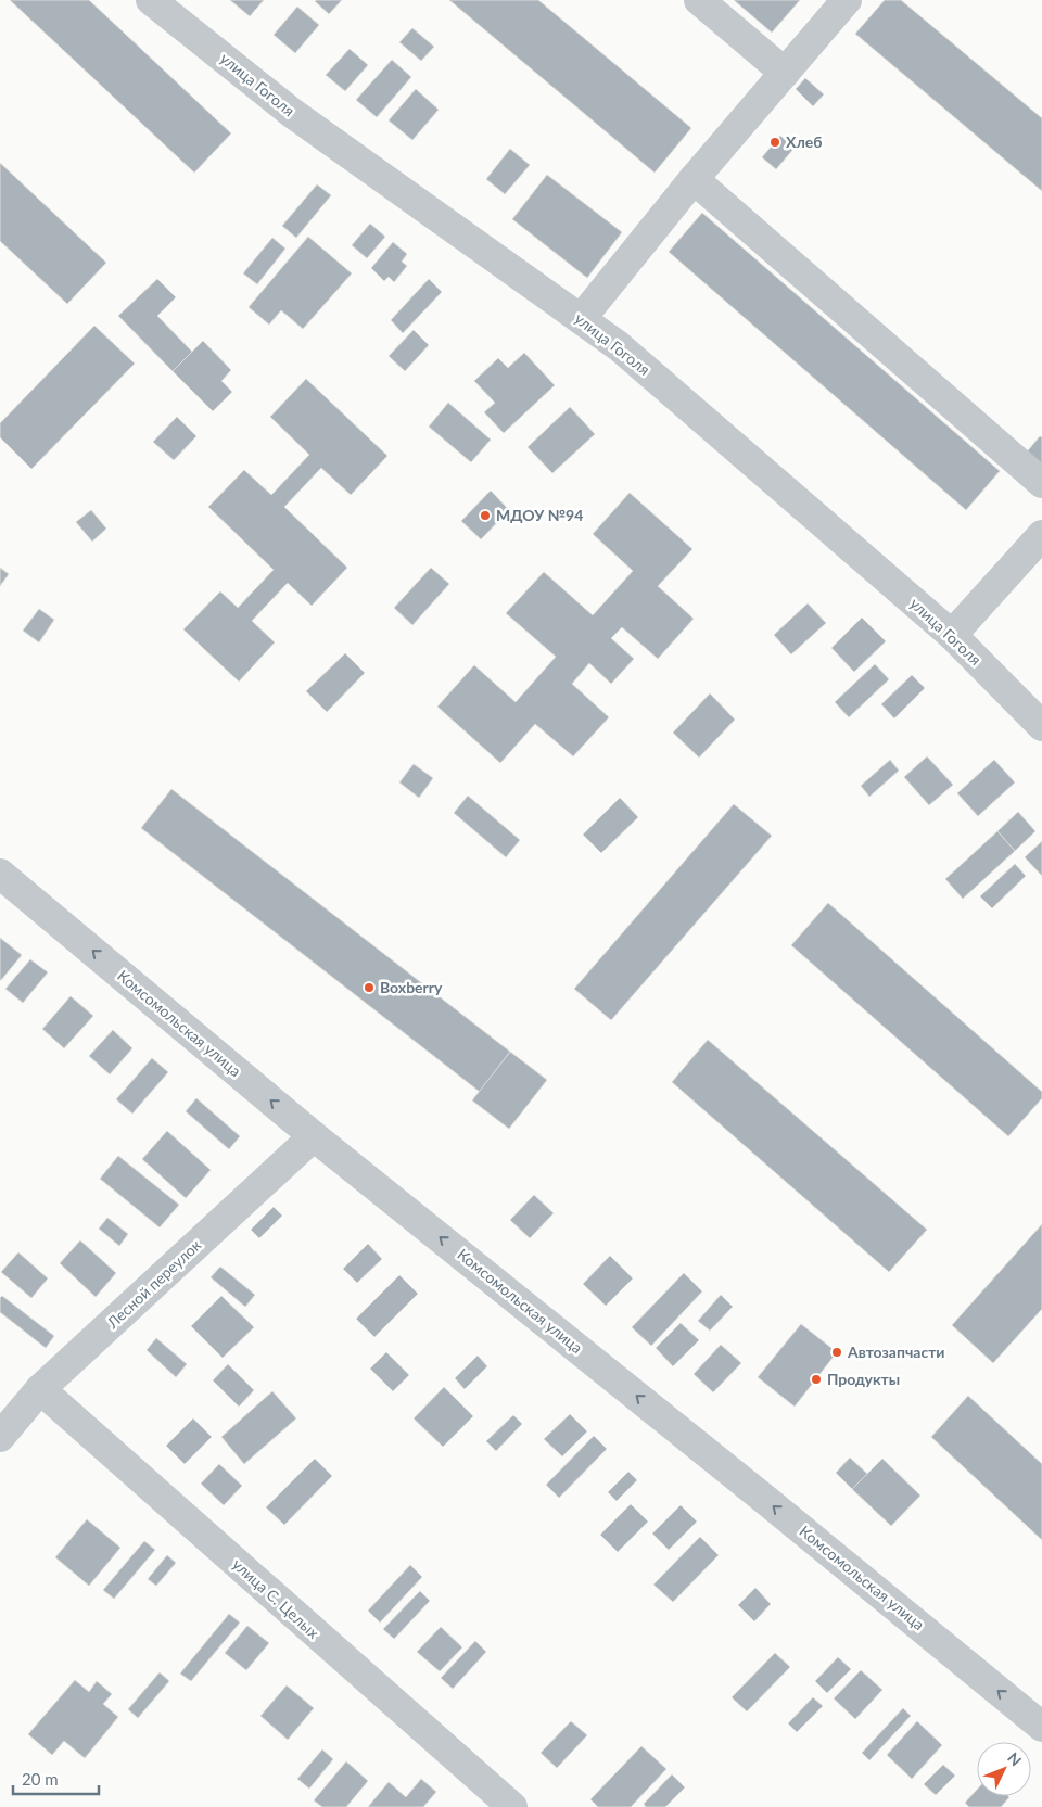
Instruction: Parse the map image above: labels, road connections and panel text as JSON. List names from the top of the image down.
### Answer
{
  "streets": {
    "street": [
      "улица Гоголя",
      "Комсомольская улица",
      "Лесной переулок",
      "улица С. Целых"
    ]
  },
  "crossings": [
    ["Комсомольская улица", "Лесной переулок"],
    ["Лесной переулок", "улица С. Целых"]
  ],
  "one_way": ["Комсомольская улица"],
  "places": [
    "Хлеб",
    "МДОУ №94",
    "Boxberry",
    "Автозапчасти",
    "Продукты"
  ],
  "scale_bar": "20 m",
  "north": "top right"
}
